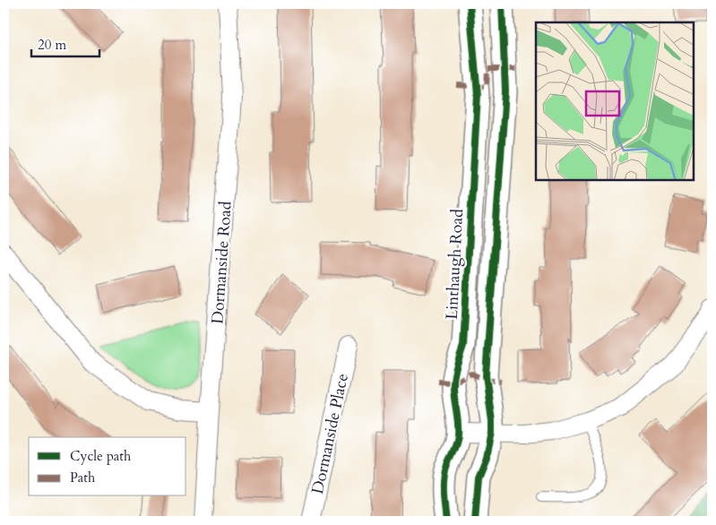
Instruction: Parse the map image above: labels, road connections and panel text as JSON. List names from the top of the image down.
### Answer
{
  "streets": {
    "street": ["Dormanside Road", "Linthaugh Road", "Dormanside Place"]
  },
  "legend": ["Cycle path", "Path"],
  "scale_bar": "20 m"
}
